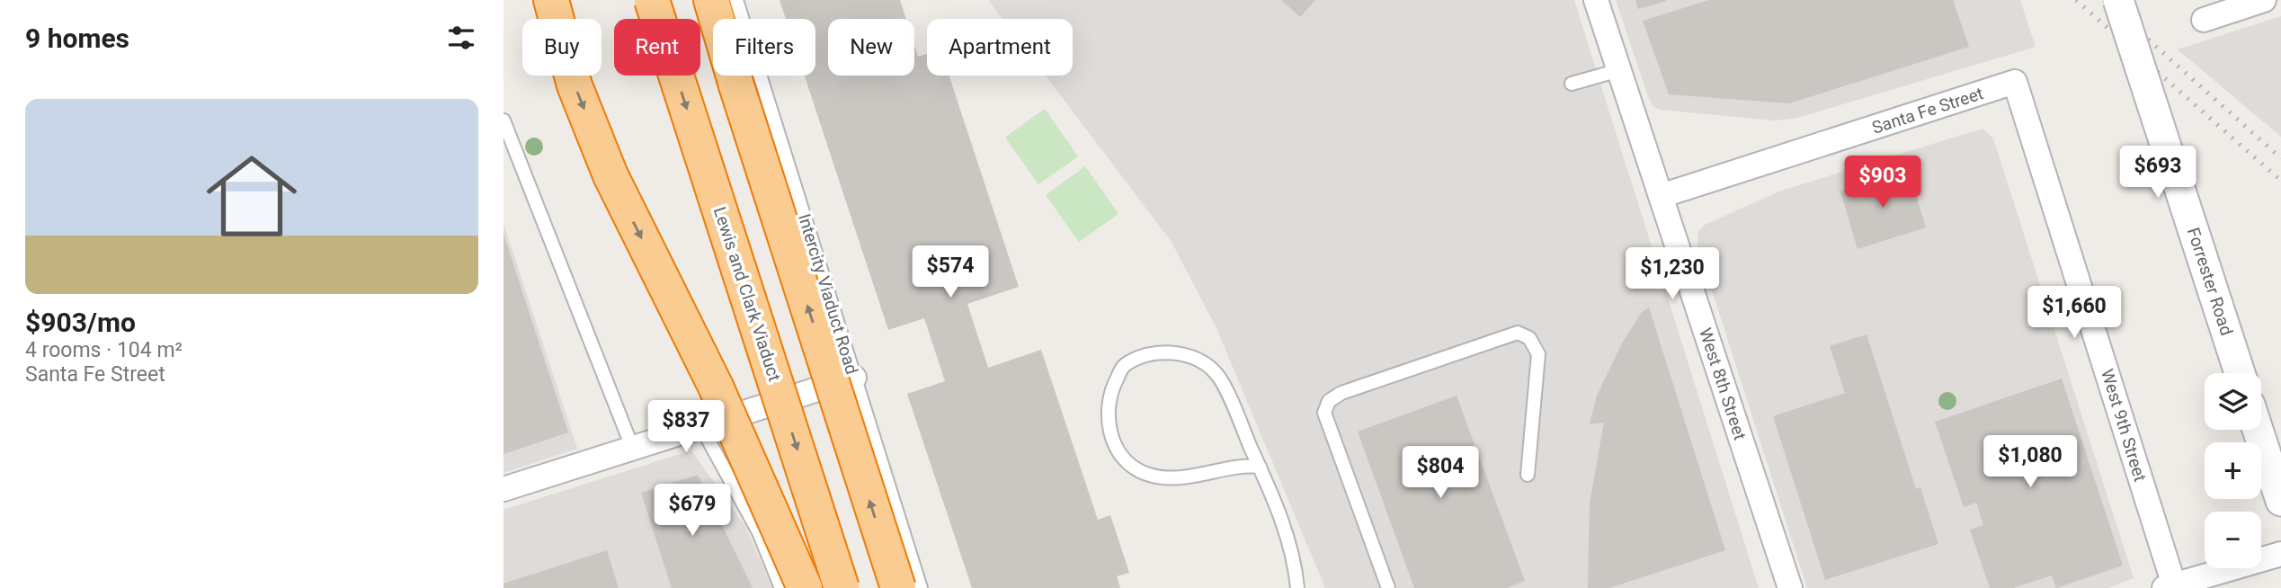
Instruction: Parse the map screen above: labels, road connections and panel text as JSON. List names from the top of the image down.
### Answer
{
  "streets": {
    "highway": ["Lewis and Clark Viaduct"],
    "street": [
      "Santa Fe Street",
      "Forrester Road",
      "West 8th Street",
      "West 9th Street"
    ],
    "lane": ["Intercity Viaduct Road"]
  },
  "crossings": [
    ["Santa Fe Street", "West 8th Street"],
    ["Santa Fe Street", "West 9th Street"]
  ],
  "page": {
    "heading": "9 homes",
    "chip": [
      "Buy",
      "Rent",
      "Filters",
      "New",
      "Apartment"
    ],
    "list": [
      {
        "name": "$903/mo",
        "note": "4 rooms · 104 m² · Santa Fe Street"
      }
    ],
    "price": [
      "$693",
      "$903",
      "$574",
      "$1,230",
      "$1,660",
      "$837",
      "$1,080",
      "$804",
      "$679"
    ],
    "map_buttons": ["+", "−"]
  }
}
